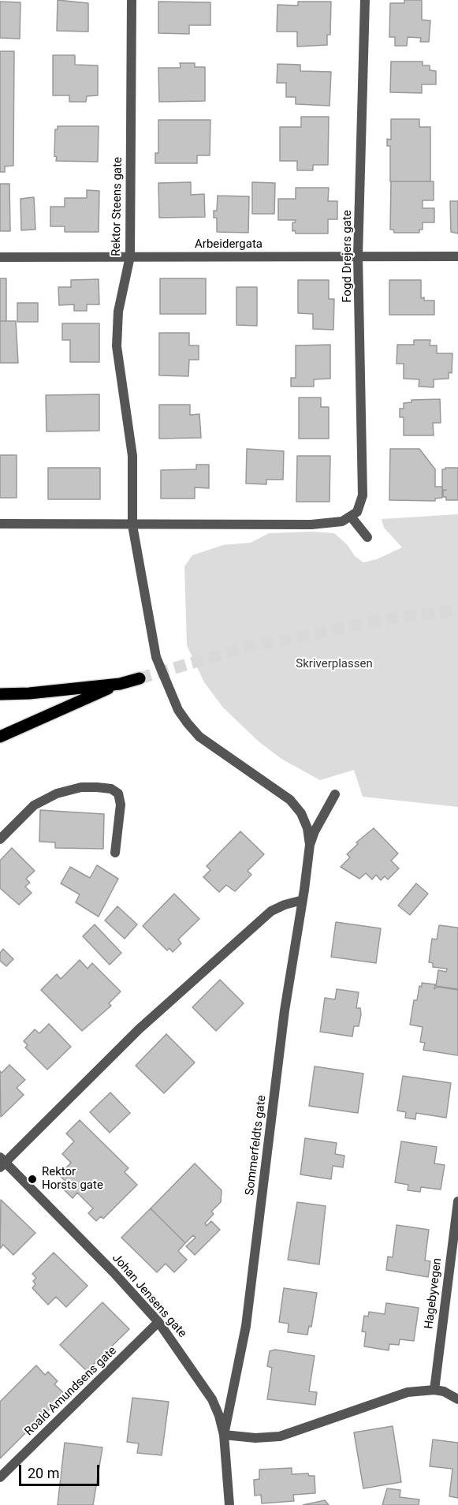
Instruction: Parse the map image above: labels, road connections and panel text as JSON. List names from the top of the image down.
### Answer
{
  "streets": {
    "street": [
      "Rektor Steens gate",
      "Arbeidergata",
      "Fogd Drejers gate",
      "Sommerfeldts gate",
      "Hagebyvegen",
      "Johan Jensens gate",
      "Roald Amundsens gate"
    ]
  },
  "crossings": [
    ["Rektor Steens gate", "Arbeidergata"],
    ["Rektor Steens gate", "Sommerfeldts gate"],
    ["Arbeidergata", "Fogd Drejers gate"],
    ["Sommerfeldts gate", "Johan Jensens gate"],
    ["Johan Jensens gate", "Roald Amundsens gate"]
  ],
  "parks": ["Skriverplassen"],
  "places": ["Rektor Horsts gate"],
  "scale_bar": "20 m"
}
